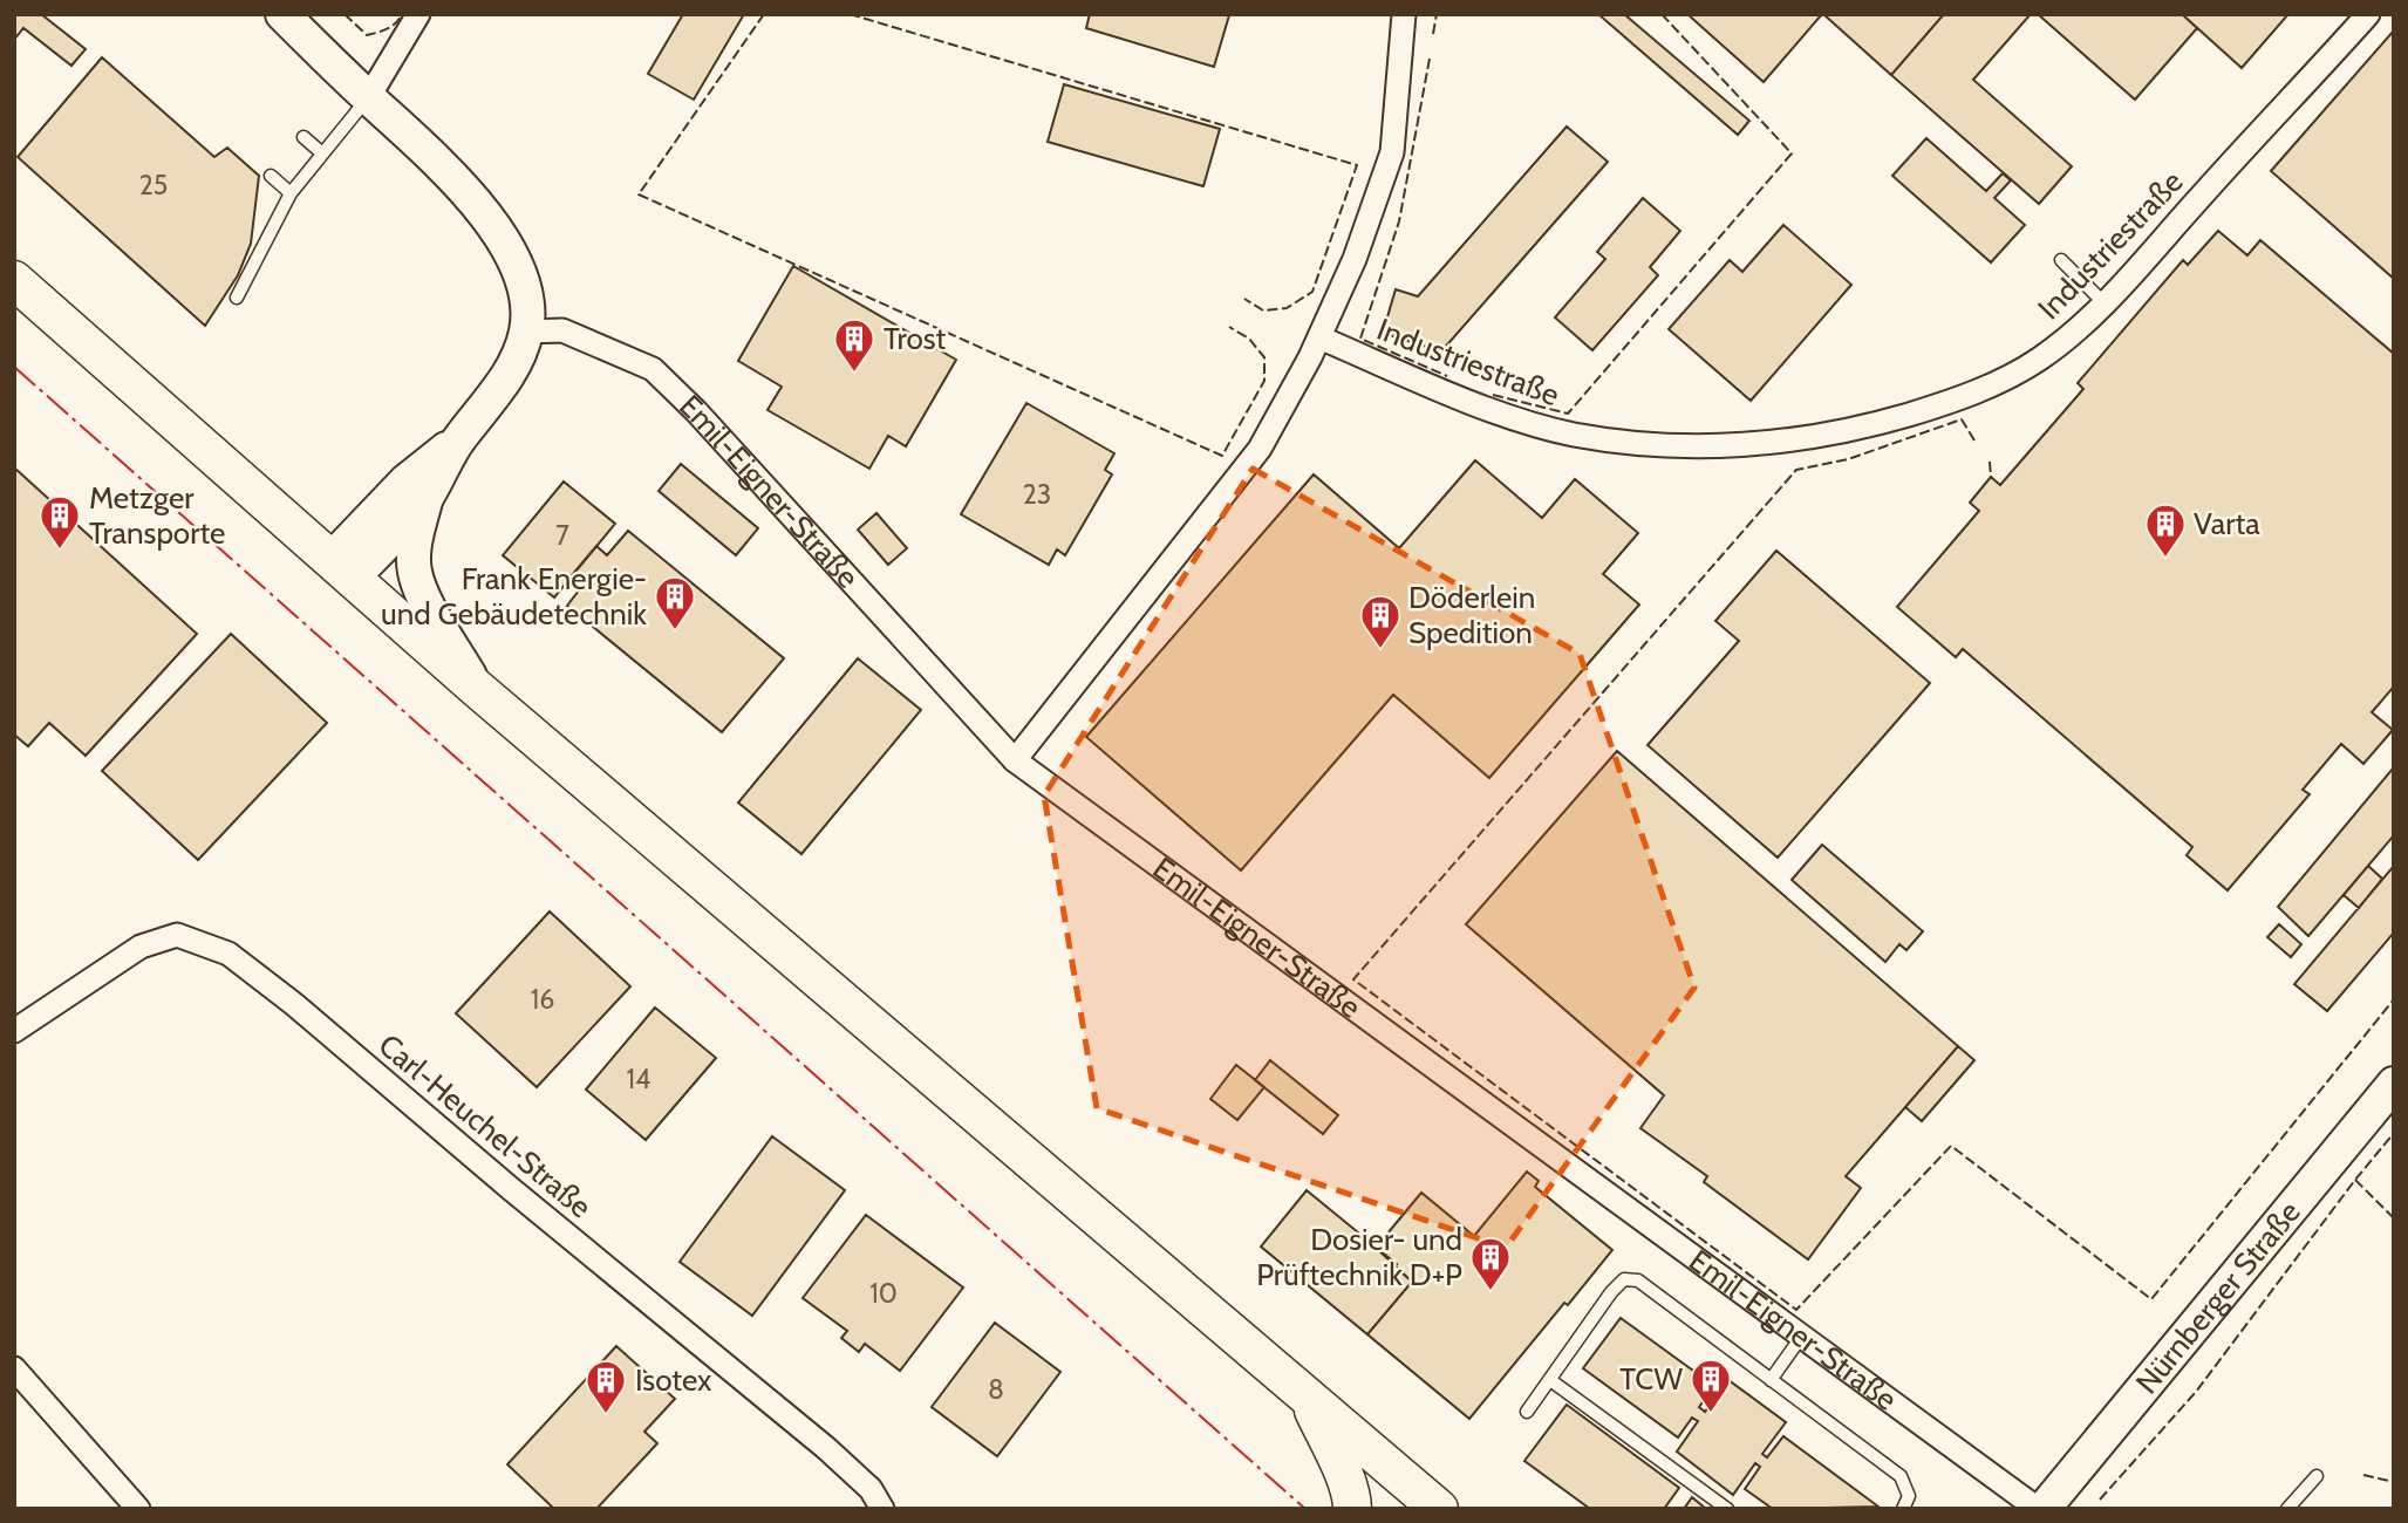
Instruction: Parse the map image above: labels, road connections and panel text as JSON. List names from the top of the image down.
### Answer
{
  "streets": {
    "main road": ["Nürnberger Straße"],
    "street": ["Industriestraße", "Emil-Eigner-Straße", "Carl-Heuchel-Straße"]
  },
  "crossings": [
    ["Emil-Eigner-Straße", "Nürnberger Straße"]
  ],
  "places": {
    "building": [
      "Trost",
      "Metzger Transporte",
      "Varta",
      "Frank Energie- und Gebäudetechnik",
      "Döderlein Spedition",
      "Dosier- und Prüftechnik D+P",
      "TCW",
      "Isotex"
    ]
  },
  "house_numbers": [
    "25",
    "23",
    "7",
    "16",
    "14",
    "10",
    "8"
  ]
}
